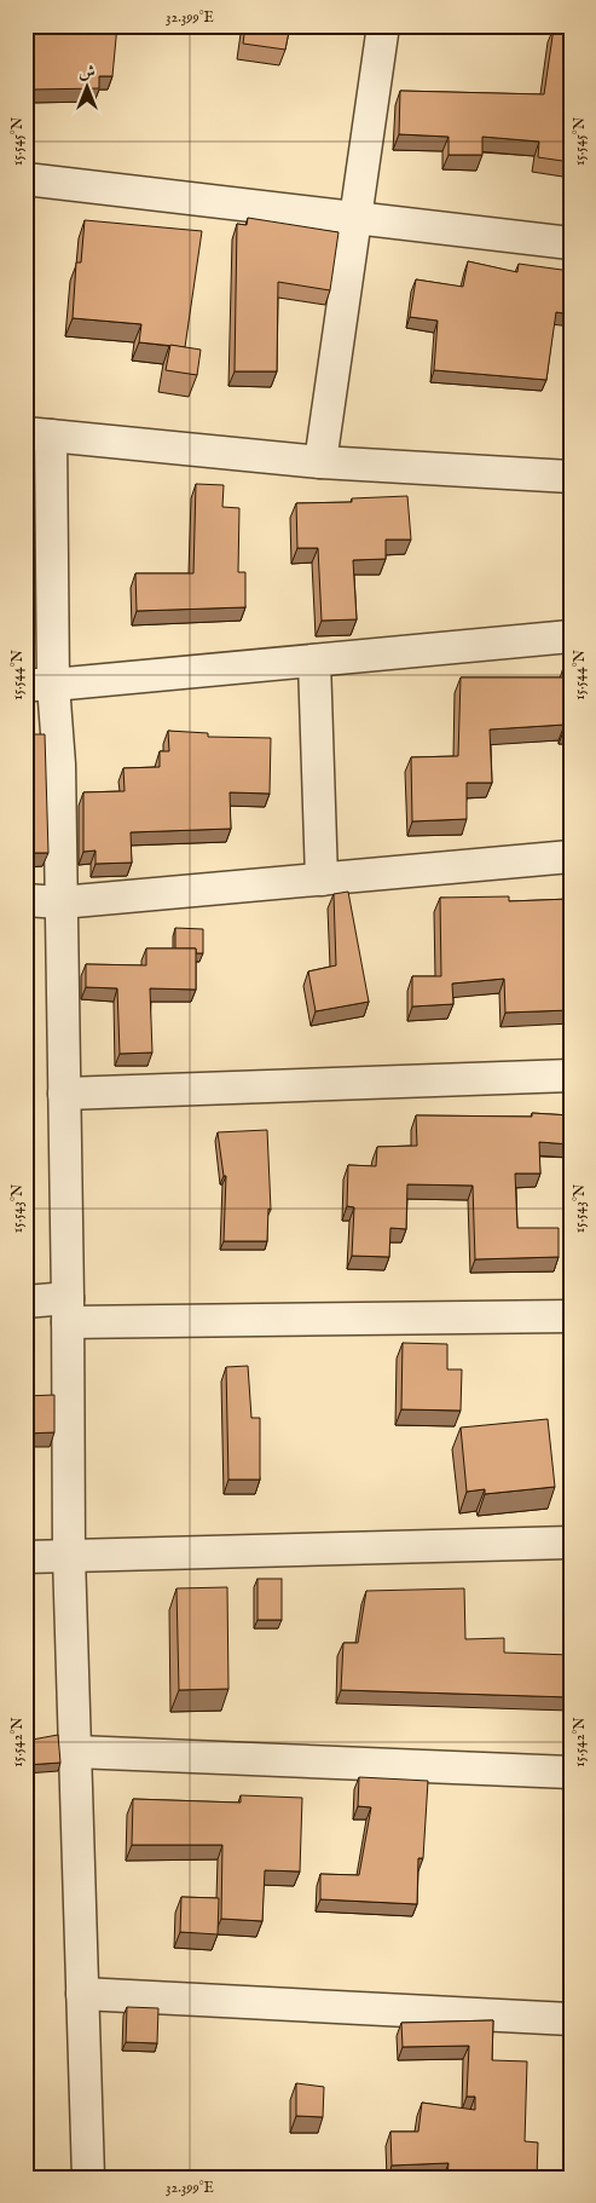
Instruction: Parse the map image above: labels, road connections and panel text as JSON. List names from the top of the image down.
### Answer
{
  "north": "top",
  "coordinates": [
    "32.399°E",
    "15.545°N",
    "15.544°N",
    "15.543°N",
    "15.542°N"
  ]
}
